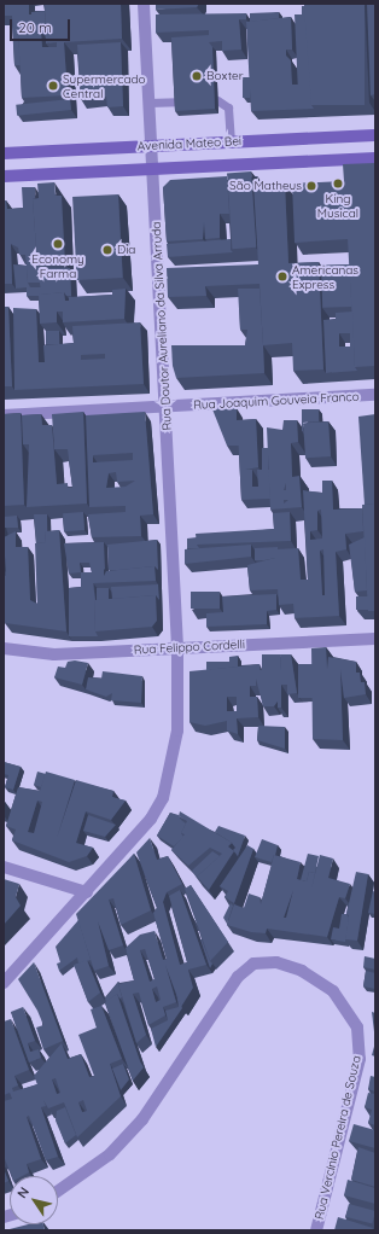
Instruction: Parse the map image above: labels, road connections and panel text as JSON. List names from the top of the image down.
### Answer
{
  "streets": {
    "main road": ["Avenida Mateo Bei"],
    "street": [
      "Rua Doutor Aureliano da Silva Arruda",
      "Rua Joaquim Gouveia Franco",
      "Rua Felippo Cordelli",
      "Rua Vercínio Pereira de Souza"
    ]
  },
  "crossings": [
    ["Avenida Mateo Bei", "Rua Doutor Aureliano da Silva Arruda"],
    ["Rua Doutor Aureliano da Silva Arruda", "Rua Joaquim Gouveia Franco"],
    ["Rua Doutor Aureliano da Silva Arruda", "Rua Felippo Cordelli"]
  ],
  "places": [
    "Boxter",
    "Supermercado Central",
    "King Musical",
    "São Matheus",
    "Economy Farma",
    "Dia",
    "Americanas Express"
  ],
  "scale_bar": "20 m",
  "north": "top left"
}
